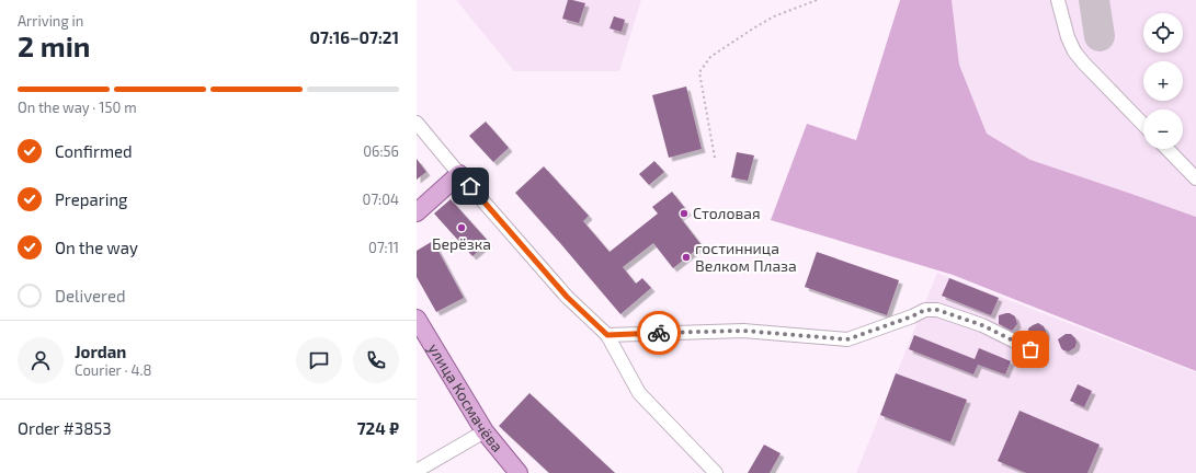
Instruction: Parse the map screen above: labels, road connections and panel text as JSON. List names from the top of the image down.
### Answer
{
  "streets": {
    "main road": ["улица Космачёва"]
  },
  "places": ["Столовая", "Берёзка", "гостинница Велком Плаза"],
  "page": {
    "heading": ["2 min", "Arriving in", "07:16–07:21"],
    "panel": [
      "Jordan",
      "Courier · 4.8",
      "Order #3853",
      "724 ₽"
    ],
    "map_buttons": ["+", "−"],
    "bar": "On the way · 150 m",
    "list": [
      ["Confirmed", "06:56"],
      ["Preparing", "07:04"],
      ["On the way", "07:11"],
      "Delivered"
    ]
  }
}
